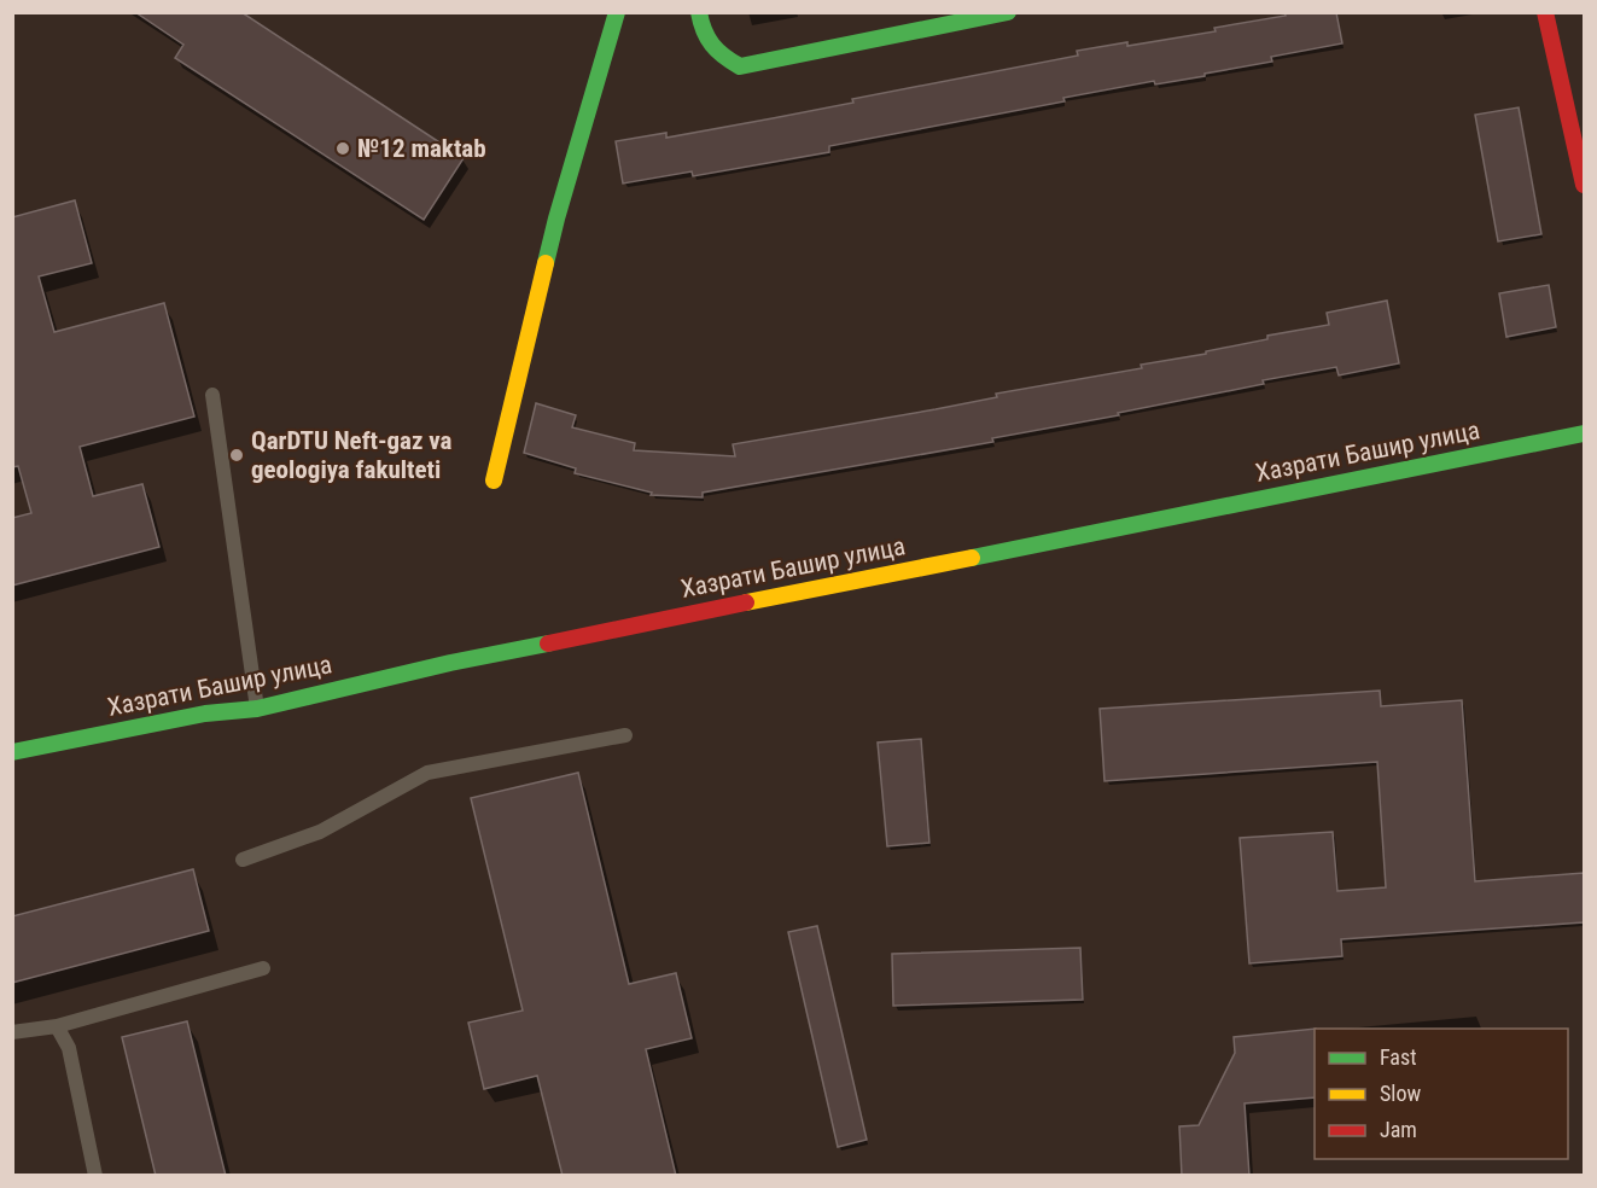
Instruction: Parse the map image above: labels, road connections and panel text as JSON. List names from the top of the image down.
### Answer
{
  "streets": {
    "street": ["Хазрати Башир улица"]
  },
  "places": ["№12 maktab", "QarDTU Neft-gaz va geologiya fakulteti"],
  "legend": ["Fast", "Slow", "Jam"]
}
